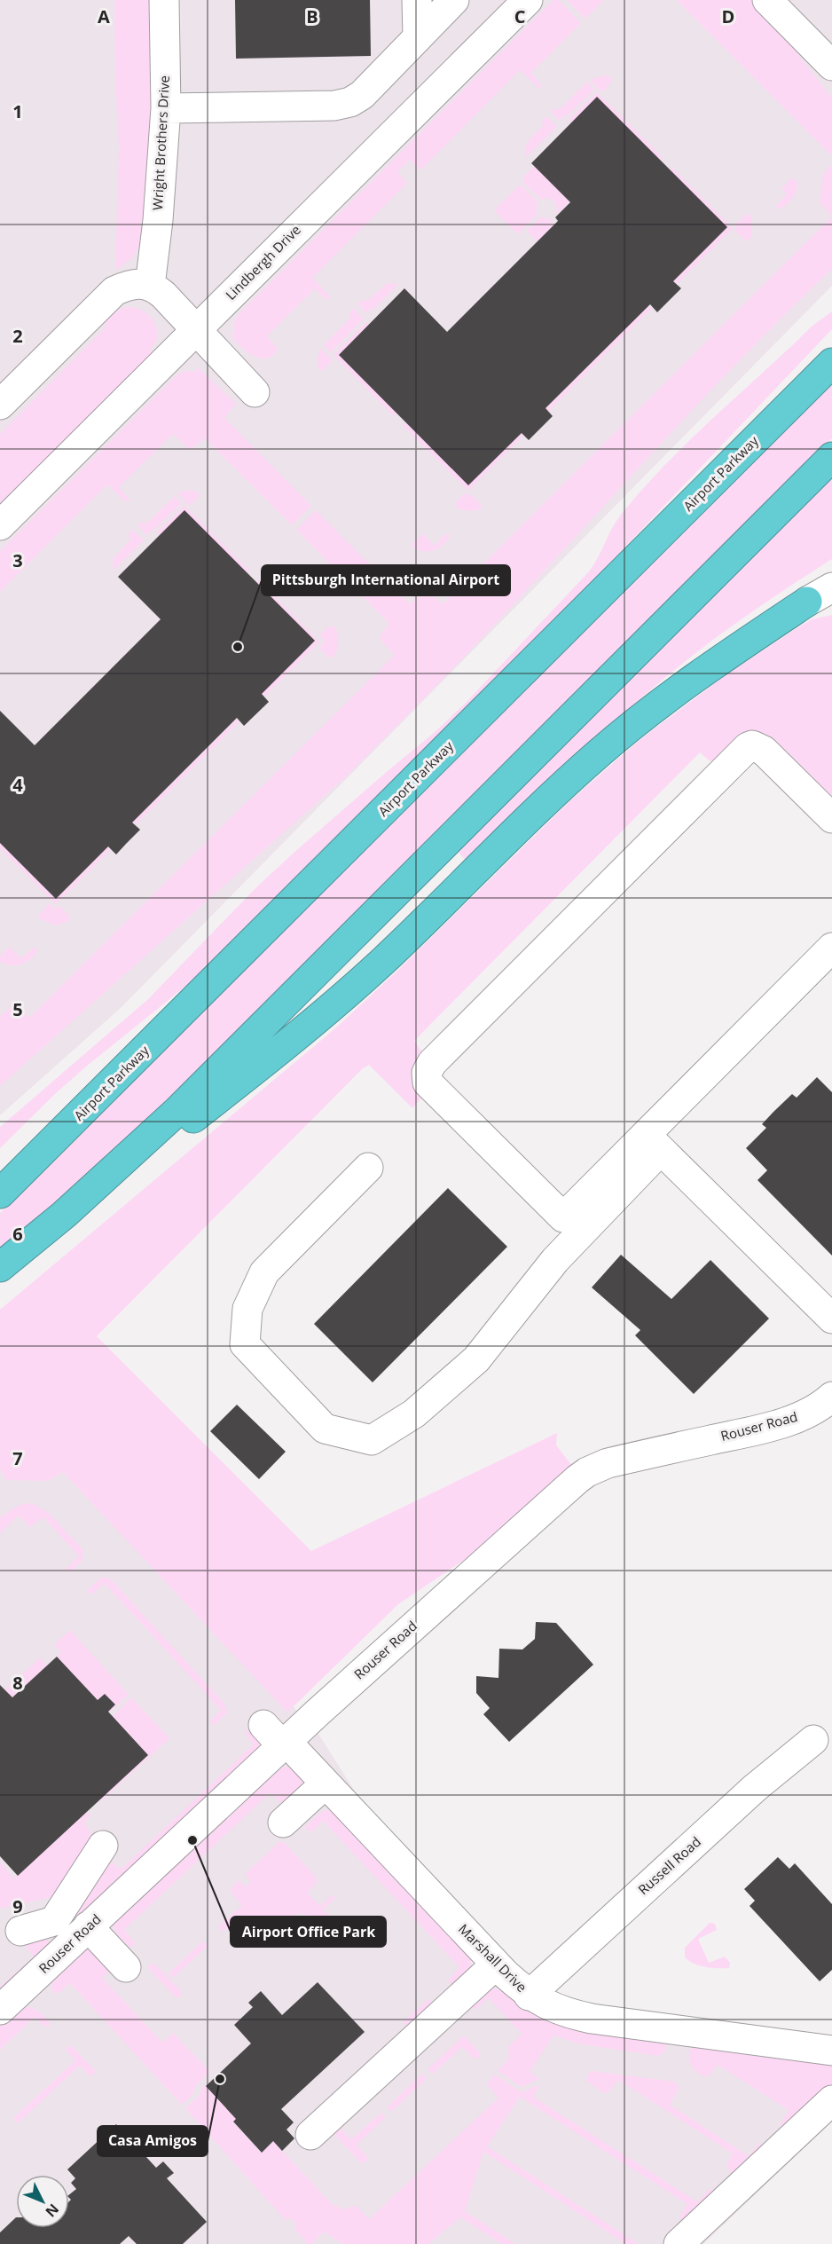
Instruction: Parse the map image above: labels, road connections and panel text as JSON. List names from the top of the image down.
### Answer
{
  "streets": {
    "highway": ["Airport Parkway"],
    "street": [
      "Wright Brothers Drive",
      "Lindbergh Drive",
      "Rouser Road",
      "Russell Road",
      "Marshall Drive"
    ]
  },
  "crossings": [
    ["Rouser Road", "Marshall Drive"],
    ["Russell Road", "Marshall Drive"]
  ],
  "places": ["Pittsburgh International Airport", "Airport Office Park", "Casa Amigos"],
  "north": "bottom right",
  "grid": {
    "columns": [
      "A",
      "B",
      "C",
      "D"
    ],
    "rows": [
      "1",
      "2",
      "3",
      "4",
      "5",
      "6",
      "7",
      "8",
      "9"
    ]
  }
}
